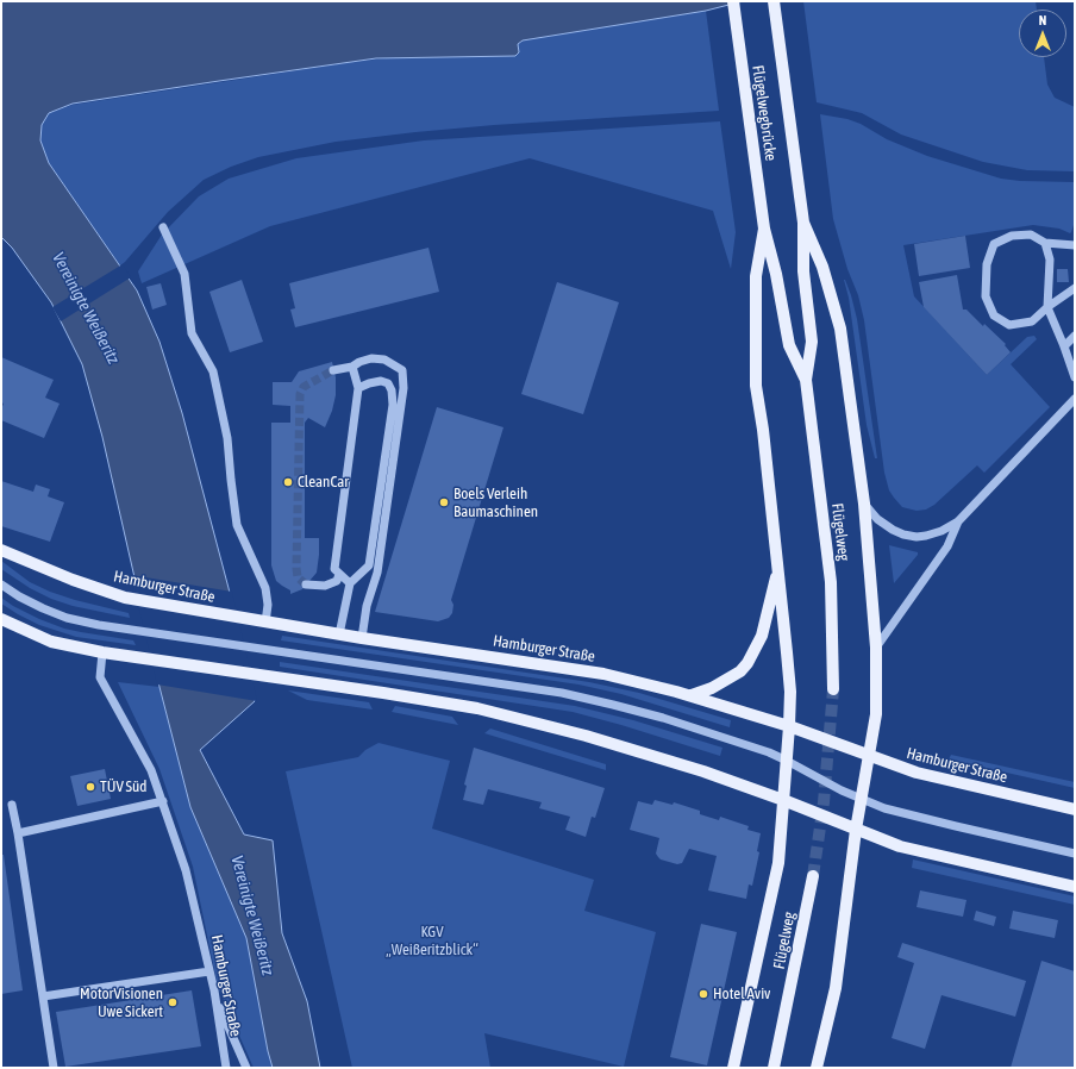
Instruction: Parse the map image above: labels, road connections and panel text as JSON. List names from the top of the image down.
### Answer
{
  "streets": {
    "main road": ["Flügelwegbrücke", "Flügelweg", "Hamburger Straße"]
  },
  "crossings": [
    ["Flügelwegbrücke", "Flügelweg"]
  ],
  "water": ["Vereinigte Weißeritz"],
  "parks": ["KGV „Weißeritzblick“"],
  "places": [
    "CleanCar",
    "Boels Verleih Baumaschinen",
    "TÜV Süd",
    "Hotel Aviv",
    "MotorVisionen Uwe Sickert"
  ],
  "north": "top"
}
